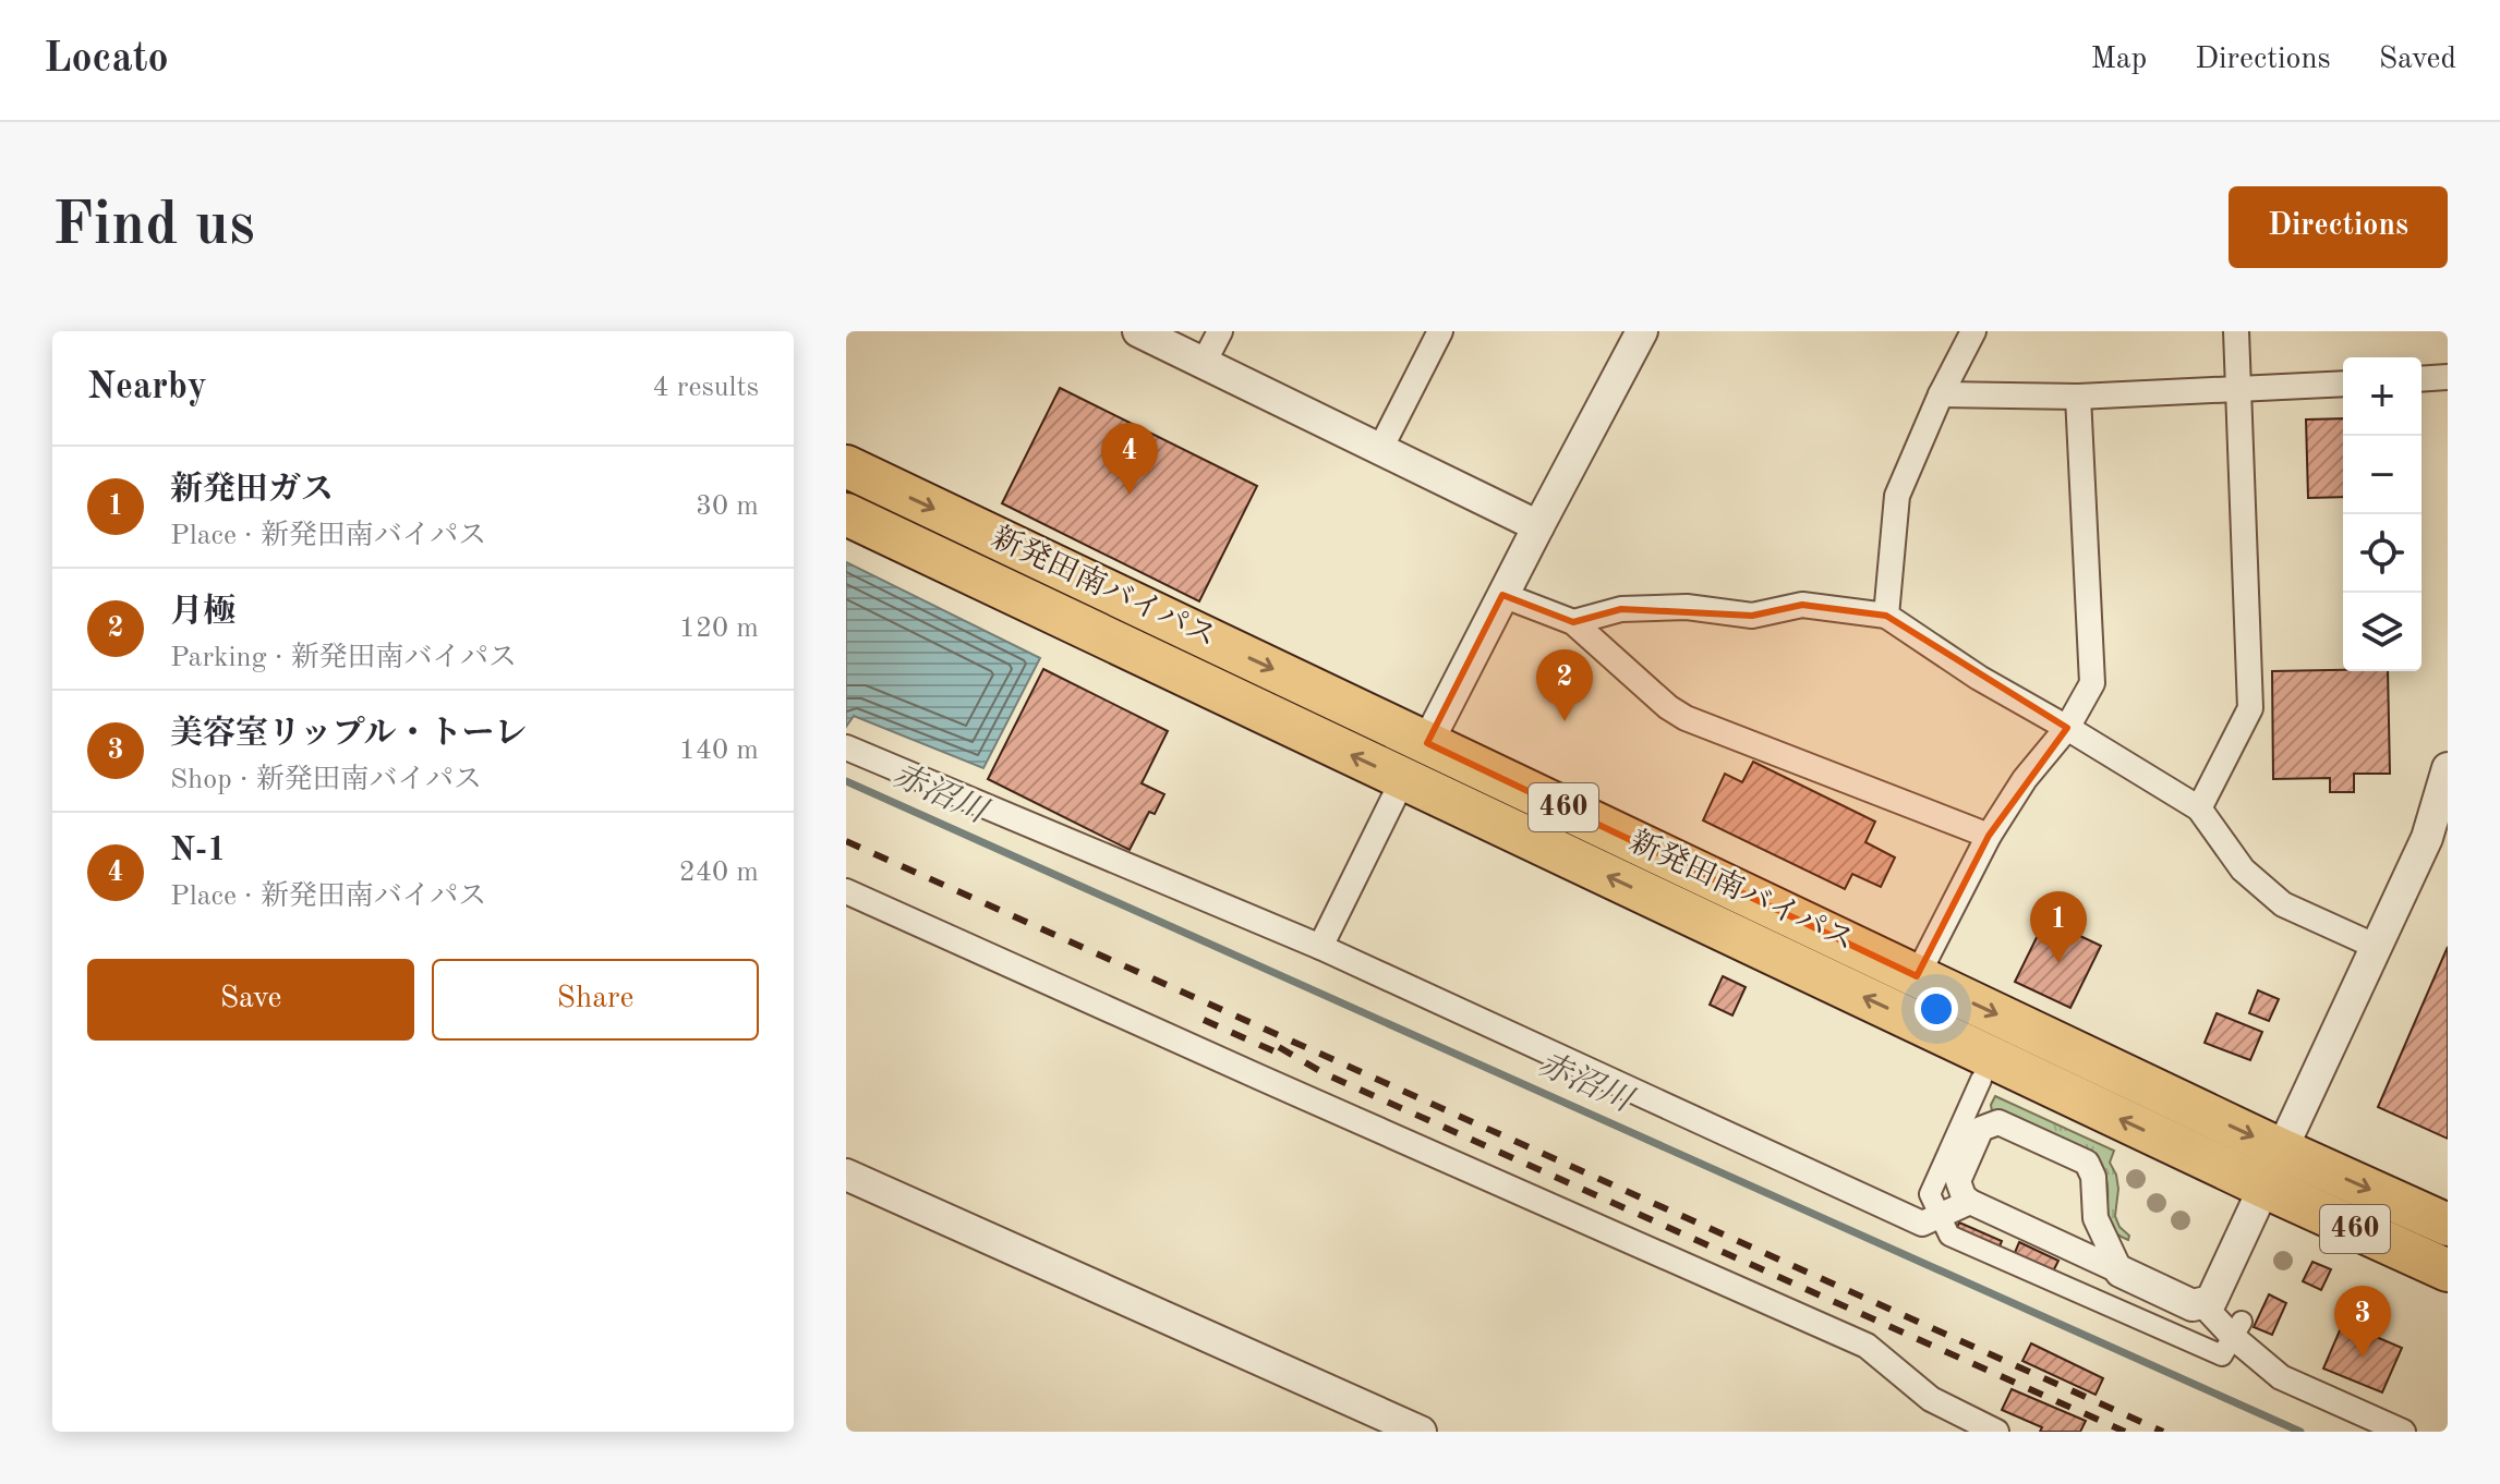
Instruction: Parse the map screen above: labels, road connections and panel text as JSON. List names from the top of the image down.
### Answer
{
  "streets": {
    "highway": ["新発田南バイパス", "460"]
  },
  "water": ["赤沼川"],
  "page": {
    "header": "Locato",
    "nav": ["Map", "Directions", "Saved"],
    "buttons": [
      "Directions",
      ["Save", "Share"]
    ],
    "title": "Find us",
    "heading": ["Nearby", "4 results"],
    "map_buttons": ["+", "−"],
    "pins": [
      "4",
      "2",
      "1",
      "3"
    ],
    "list": [
      {
        "mark": "1",
        "name": "新発田ガス",
        "note": "Place · 新発田南バイパス",
        "value": "30 m"
      },
      {
        "mark": "2",
        "name": "月極",
        "note": "Parking · 新発田南バイパス",
        "value": "120 m"
      },
      {
        "mark": "3",
        "name": "美容室リップル・トーレ",
        "note": "Shop · 新発田南バイパス",
        "value": "140 m"
      },
      {
        "mark": "4",
        "name": "N-1",
        "note": "Place · 新発田南バイパス",
        "value": "240 m"
      }
    ]
  }
}
